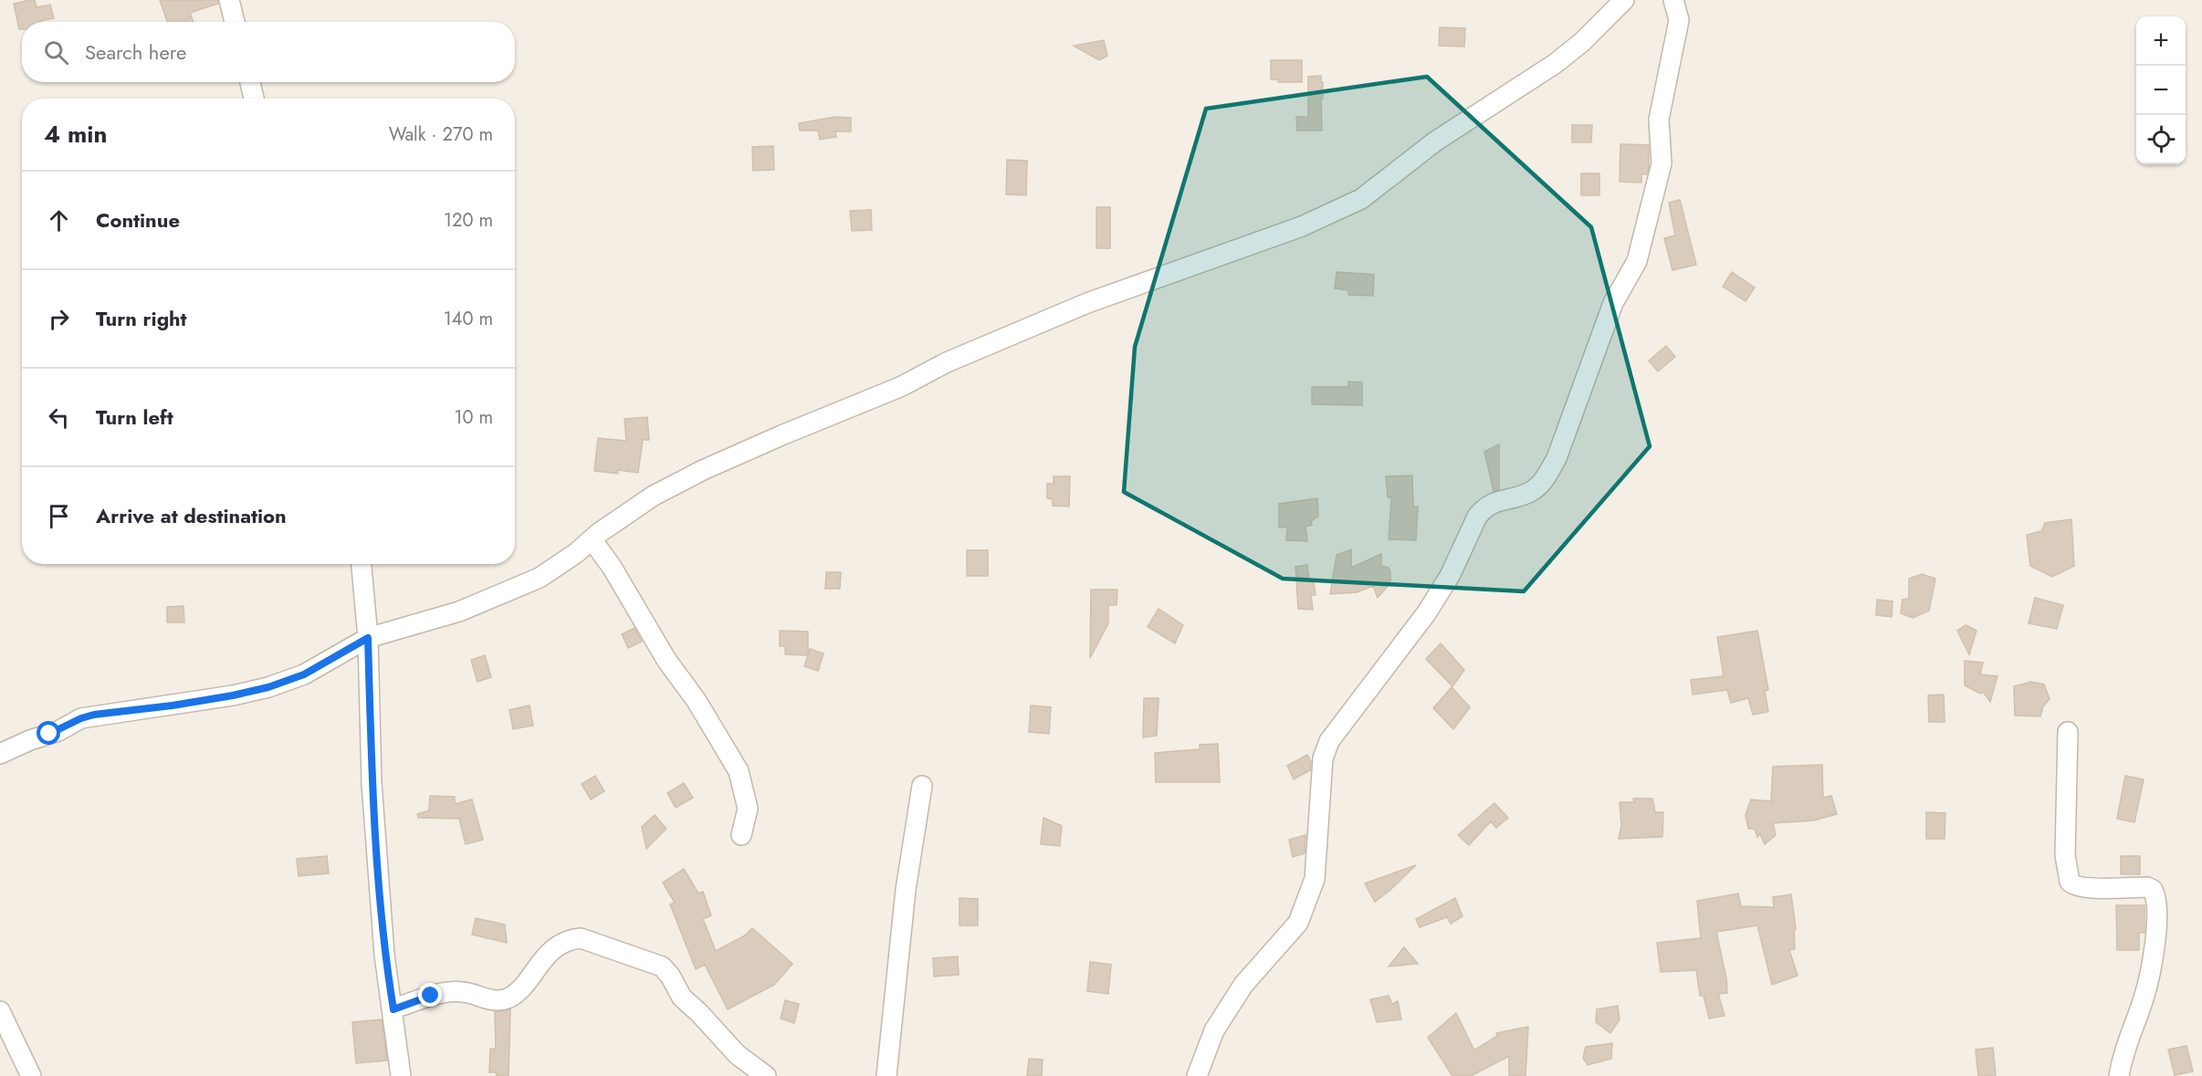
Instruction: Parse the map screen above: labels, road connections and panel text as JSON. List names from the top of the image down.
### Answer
{
  "page": {
    "map_buttons": ["+", "−"],
    "search": "Search here",
    "heading": ["4 min", "Walk · 270 m"],
    "list": [
      ["Continue", "120 m"],
      ["Turn right", "140 m"],
      ["Turn left", "10 m"],
      "Arrive at destination"
    ]
  }
}
